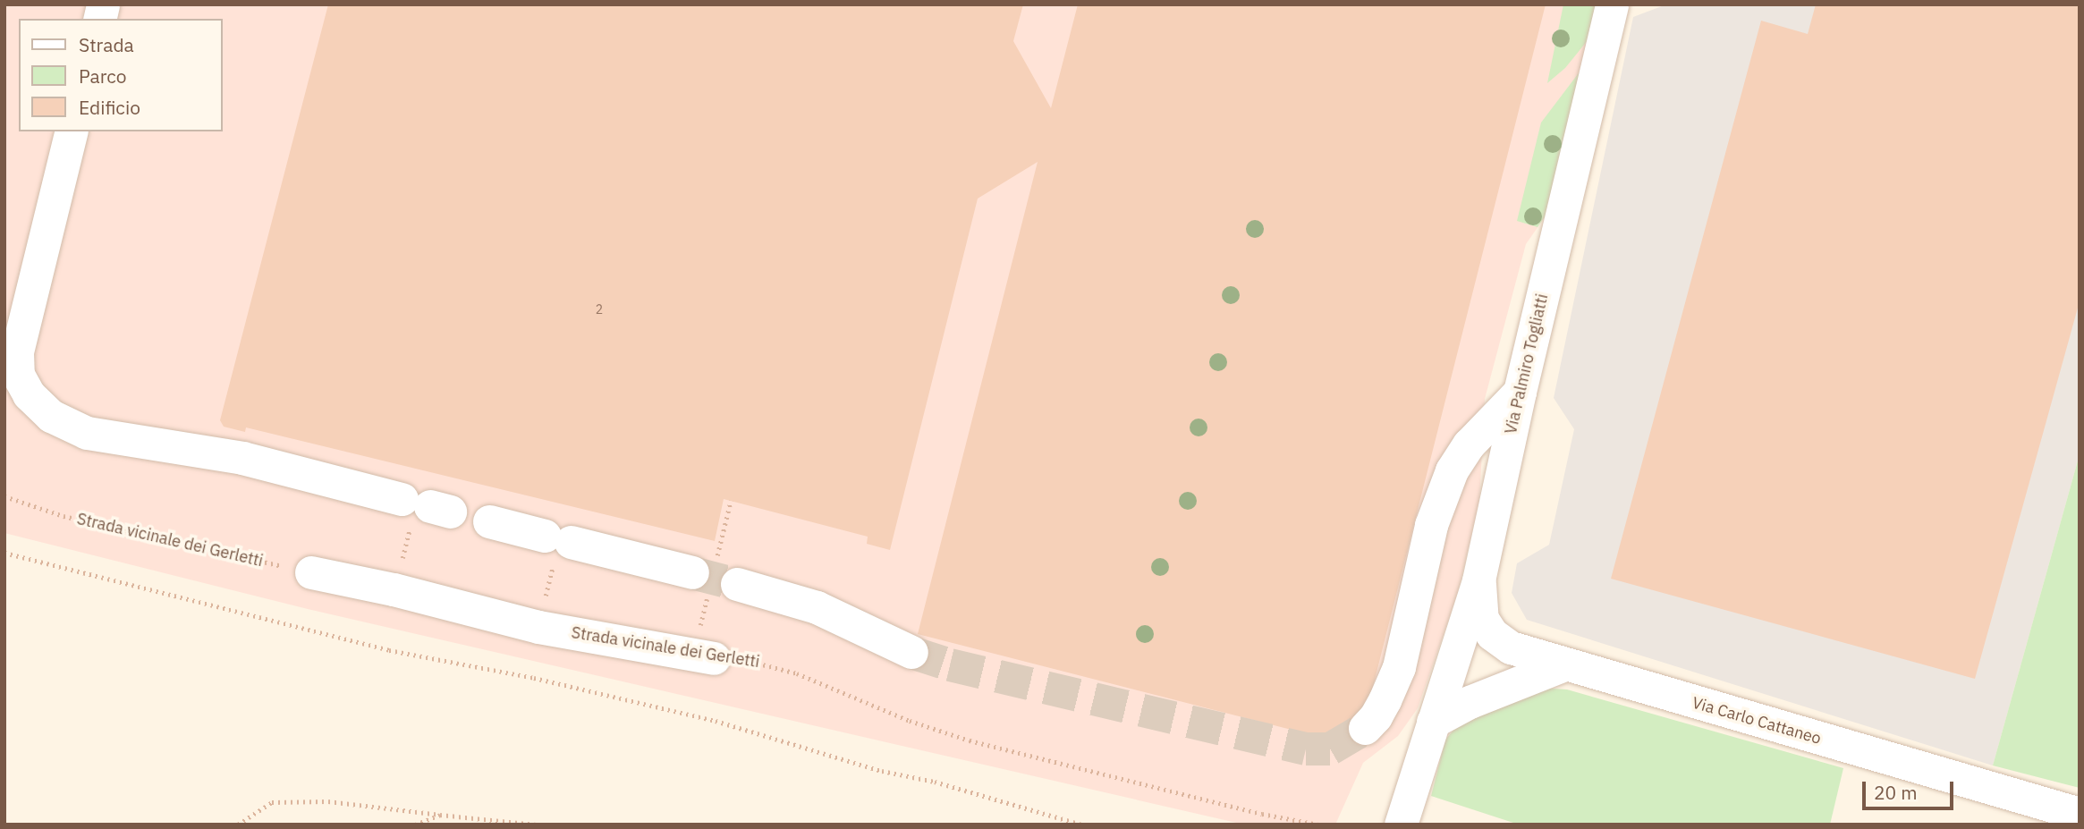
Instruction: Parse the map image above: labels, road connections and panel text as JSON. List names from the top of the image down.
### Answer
{
  "streets": {
    "street": ["Via Palmiro Togliatti", "Strada vicinale dei Gerletti", "Via Carlo Cattaneo"]
  },
  "crossings": [
    ["Via Palmiro Togliatti", "Via Carlo Cattaneo"]
  ],
  "house_numbers": ["2"],
  "legend": ["Strada", "Parco", "Edificio"],
  "scale_bar": "20 m"
}
